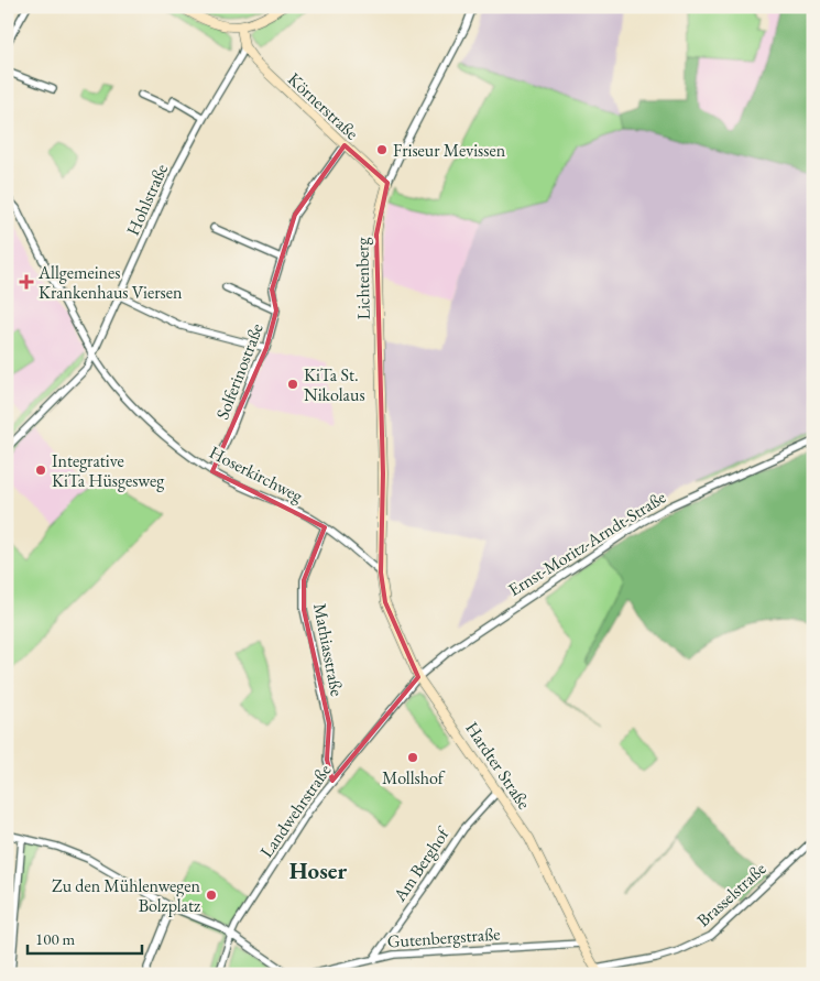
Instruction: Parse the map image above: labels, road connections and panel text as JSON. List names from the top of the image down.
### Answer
{
  "streets": {
    "main road": ["Körnerstraße", "Lichtenberg", "Hardter Straße"],
    "street": [
      "Hohlstraße",
      "Solferinostraße",
      "Hoserkirchweg",
      "Ernst-Moritz-Arndt-Straße",
      "Mathiasstraße",
      "Landwehrstraße",
      "Am Berghof",
      "Brasselstraße",
      "Gutenbergstraße"
    ]
  },
  "crossings": [
    ["Körnerstraße", "Hohlstraße"],
    ["Körnerstraße", "Lichtenberg"],
    ["Körnerstraße", "Solferinostraße"],
    ["Hohlstraße", "Hoserkirchweg"],
    ["Lichtenberg", "Hoserkirchweg"],
    ["Lichtenberg", "Hardter Straße"],
    ["Solferinostraße", "Hoserkirchweg"],
    ["Hoserkirchweg", "Mathiasstraße"],
    ["Hoserkirchweg", "Hardter Straße"],
    ["Ernst-Moritz-Arndt-Straße", "Hardter Straße"],
    ["Ernst-Moritz-Arndt-Straße", "Landwehrstraße"],
    ["Mathiasstraße", "Landwehrstraße"],
    ["Hardter Straße", "Landwehrstraße"],
    ["Hardter Straße", "Am Berghof"],
    ["Hardter Straße", "Brasselstraße"],
    ["Hardter Straße", "Gutenbergstraße"],
    ["Am Berghof", "Gutenbergstraße"]
  ],
  "districts": ["Hoser"],
  "places": {
    "other": [
      "Friseur Mevissen",
      "KiTa St. Nikolaus",
      "Integrative KiTa Hüsgesweg",
      "Mollshof",
      "Zu den Mühlenwegen Bolzplatz"
    ],
    "health": ["Allgemeines Krankenhaus Viersen"]
  },
  "scale_bar": "100 m"
}
